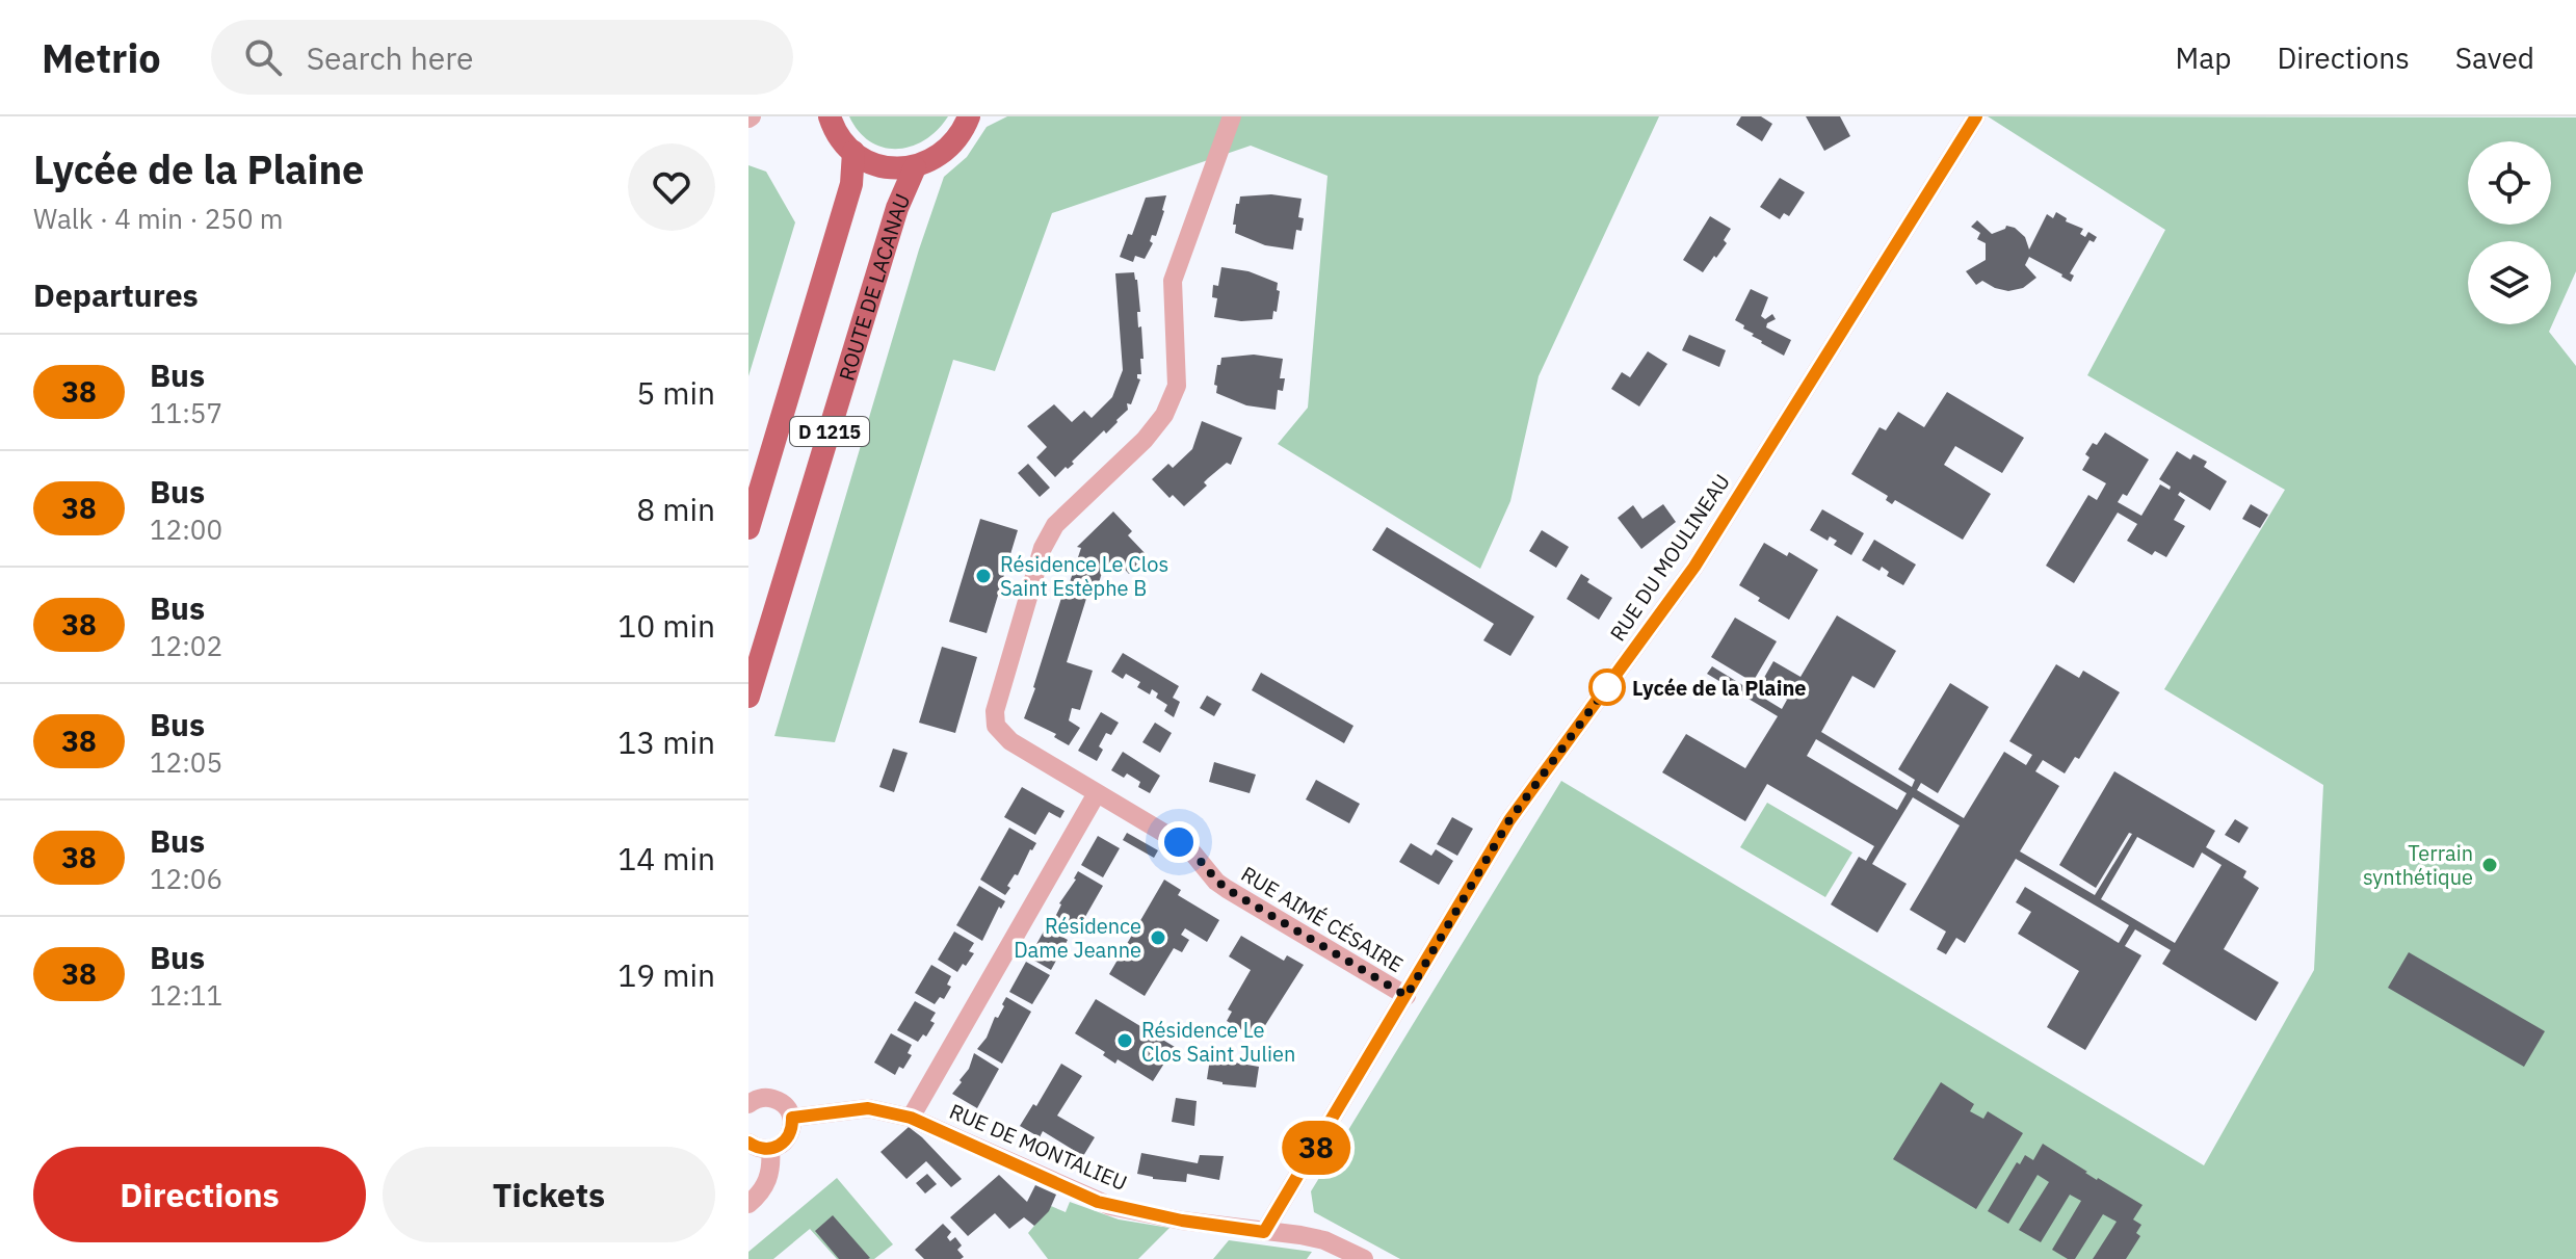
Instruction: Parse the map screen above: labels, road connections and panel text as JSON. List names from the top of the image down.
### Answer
{
  "streets": {
    "main road": ["ROUTE DE LACANAU", "D 1215"],
    "street": ["RUE DU MOULINEAU", "RUE AIMÉ CÉSAIRE", "RUE DE MONTALIEU"]
  },
  "crossings": [
    ["ROUTE DE LACANAU", "D 1215"],
    ["RUE DU MOULINEAU", "RUE AIMÉ CÉSAIRE"],
    ["RUE DU MOULINEAU", "RUE DE MONTALIEU"]
  ],
  "places": [
    "Résidence Le Clos Saint Estèphe B",
    "Lycée de la Plaine",
    "Terrain synthétique",
    "Résidence Dame Jeanne",
    "Résidence Le Clos Saint Julien"
  ],
  "lines": ["bus line 38"],
  "page": {
    "header": "Metrio",
    "search": "Search here",
    "nav": ["Map", "Directions", "Saved"],
    "heading": [
      ["Lycée de la Plaine", "Walk · 4 min · 250 m"],
      "Departures"
    ],
    "on_map": "38",
    "list": [
      {
        "mark": "38",
        "name": "Bus",
        "note": "11:57",
        "value": "5 min"
      },
      {
        "mark": "38",
        "name": "Bus",
        "note": "12:00",
        "value": "8 min"
      },
      {
        "mark": "38",
        "name": "Bus",
        "note": "12:02",
        "value": "10 min"
      },
      {
        "mark": "38",
        "name": "Bus",
        "note": "12:05",
        "value": "13 min"
      },
      {
        "mark": "38",
        "name": "Bus",
        "note": "12:06",
        "value": "14 min"
      },
      {
        "mark": "38",
        "name": "Bus",
        "note": "12:11",
        "value": "19 min"
      }
    ],
    "buttons": ["Directions", "Tickets"]
  }
}
